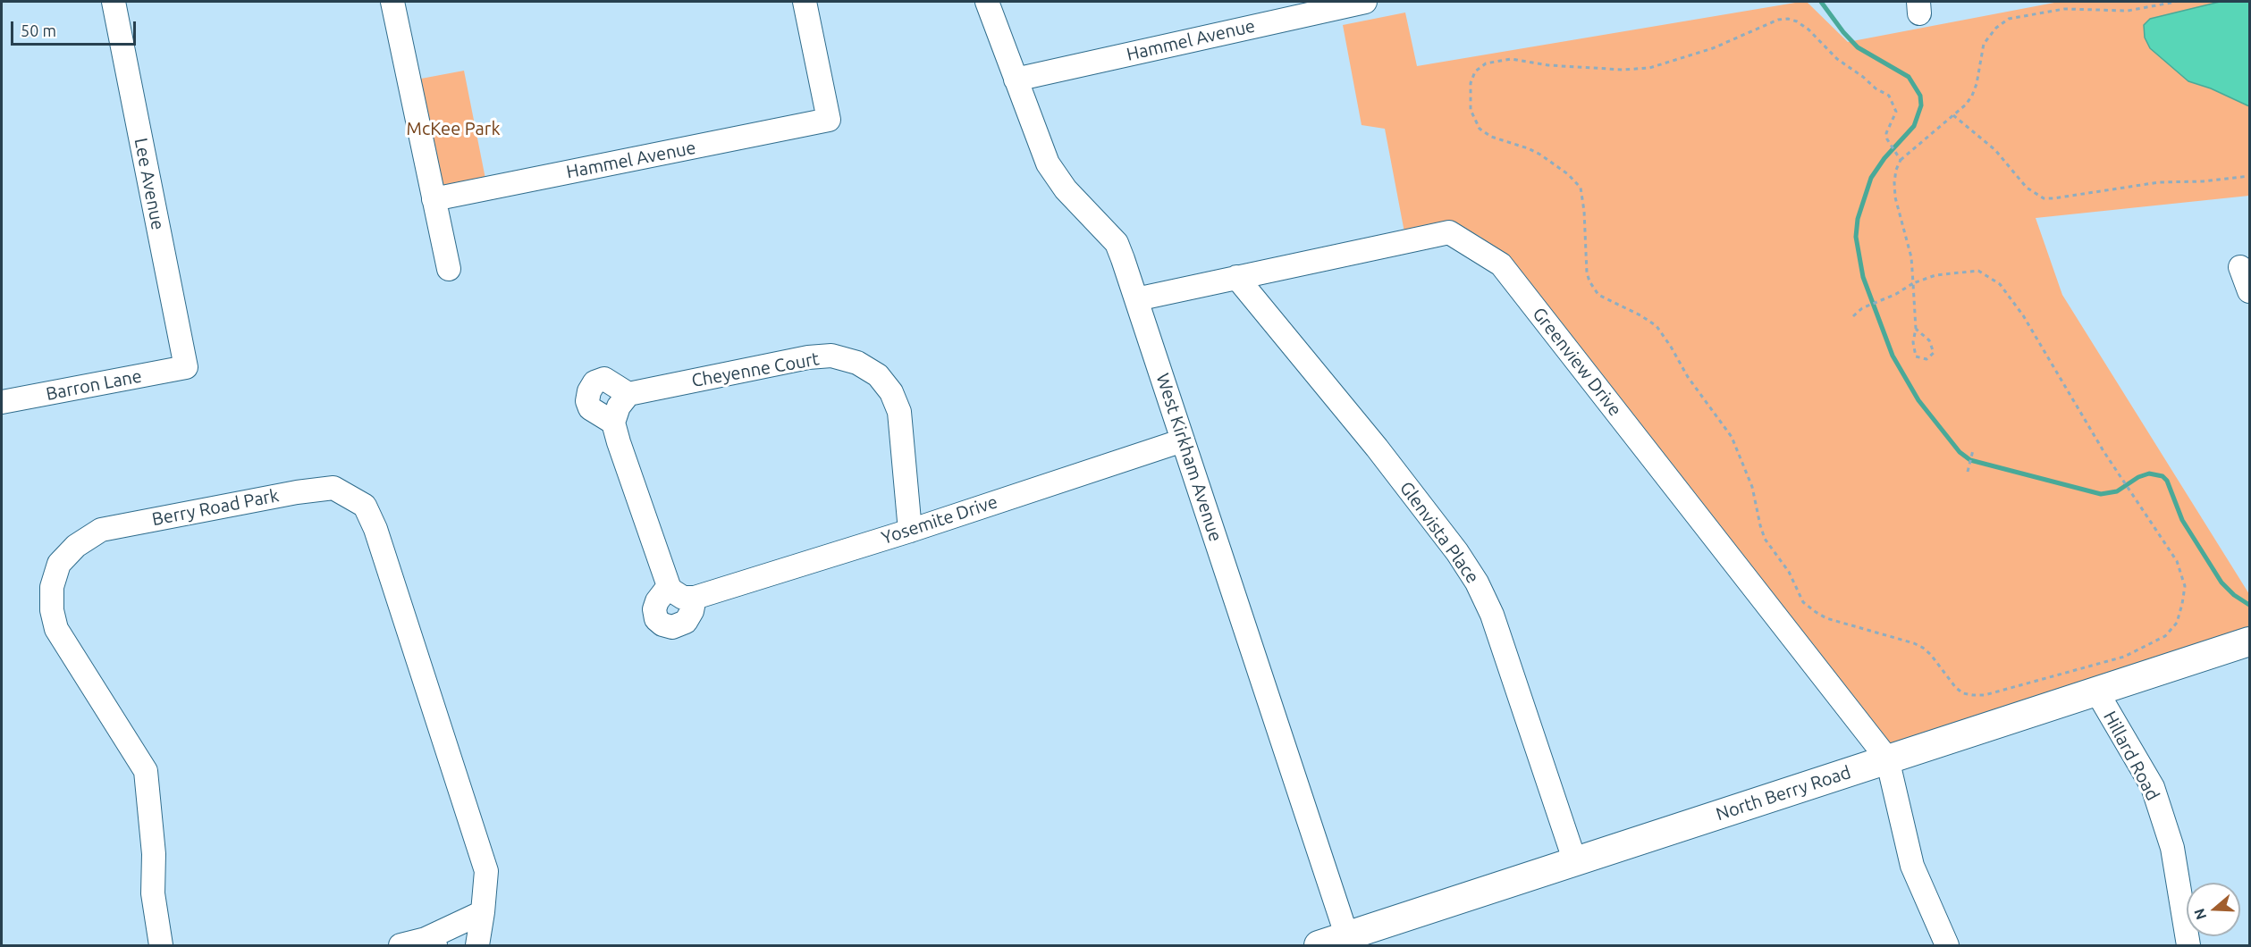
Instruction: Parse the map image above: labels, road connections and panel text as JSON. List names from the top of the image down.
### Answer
{
  "streets": {
    "main road": ["North Berry Road"],
    "street": [
      "Hammel Avenue",
      "Lee Avenue",
      "Greenview Drive",
      "Cheyenne Court",
      "Barron Lane",
      "West Kirkham Avenue",
      "Berry Road Park",
      "Yosemite Drive",
      "Glenvista Place",
      "Hillard Road"
    ]
  },
  "crossings": [
    ["Hammel Avenue", "West Kirkham Avenue"],
    ["Lee Avenue", "Barron Lane"],
    ["Greenview Drive", "West Kirkham Avenue"],
    ["Greenview Drive", "Glenvista Place"],
    ["Greenview Drive", "North Berry Road"],
    ["Cheyenne Court", "Yosemite Drive"],
    ["West Kirkham Avenue", "Yosemite Drive"],
    ["West Kirkham Avenue", "North Berry Road"],
    ["Glenvista Place", "North Berry Road"],
    ["Hillard Road", "North Berry Road"]
  ],
  "parks": ["McKee Park"],
  "scale_bar": "50 m",
  "north": "left"
}
